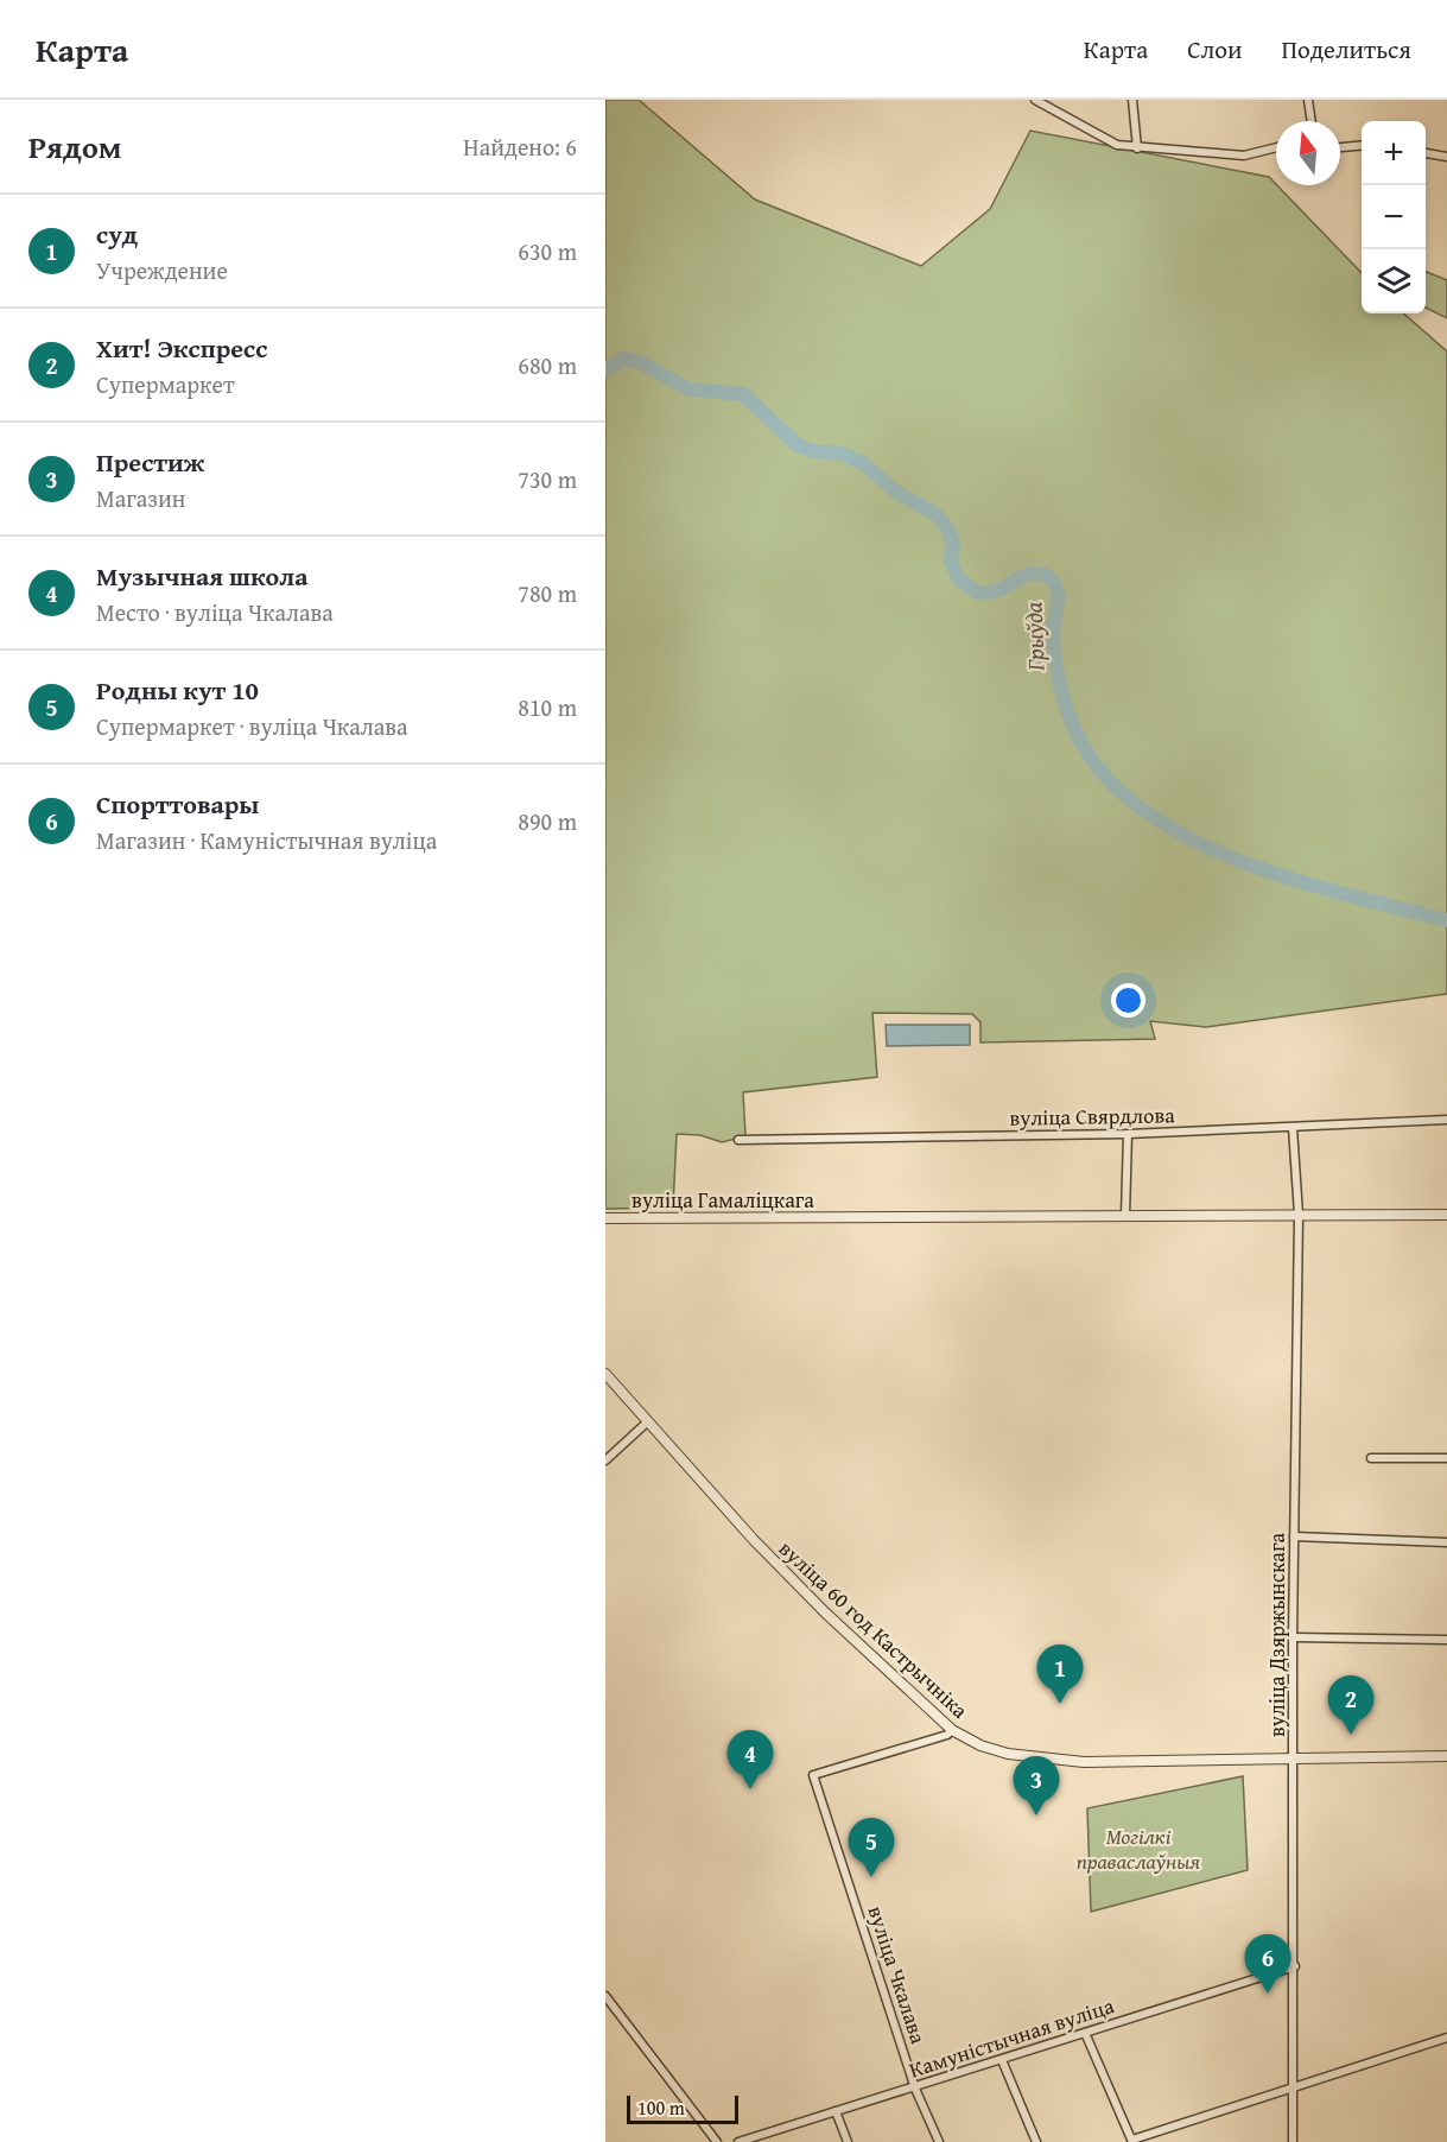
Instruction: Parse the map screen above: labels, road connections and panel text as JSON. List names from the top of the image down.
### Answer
{
  "streets": {
    "street": [
      "вуліца Свярдлова",
      "вуліца Гамаліцкага",
      "вуліца 60 год Кастрычніка",
      "вуліца Дзяржынскага",
      "вуліца Чкалава",
      "Камуністычная вуліца"
    ]
  },
  "crossings": [
    ["вуліца Свярдлова", "вуліца Дзяржынскага"],
    ["вуліца 60 год Кастрычніка", "вуліца Дзяржынскага"],
    ["вуліца 60 год Кастрычніка", "вуліца Чкалава"],
    ["вуліца Дзяржынскага", "Камуністычная вуліца"],
    ["вуліца Чкалава", "Камуністычная вуліца"]
  ],
  "water": ["Грыўда"],
  "parks": ["Могілкі праваслаўныя"],
  "scale_bar": "100 m",
  "north": "top",
  "page": {
    "header": "Карта",
    "nav": ["Карта", "Слои", "Поделиться"],
    "heading": ["Рядом", "Найдено: 6"],
    "map_buttons": ["+", "−"],
    "list": [
      {
        "mark": "1",
        "name": "суд",
        "note": "Учреждение",
        "value": "630 m"
      },
      {
        "mark": "2",
        "name": "Хит! Экспресс",
        "note": "Супермаркет",
        "value": "680 m"
      },
      {
        "mark": "3",
        "name": "Престиж",
        "note": "Магазин",
        "value": "730 m"
      },
      {
        "mark": "4",
        "name": "Музычная школа",
        "note": "Место · вуліца Чкалава",
        "value": "780 m"
      },
      {
        "mark": "5",
        "name": "Родны кут 10",
        "note": "Супермаркет · вуліца Чкалава",
        "value": "810 m"
      },
      {
        "mark": "6",
        "name": "Спорттовары",
        "note": "Магазин · Камуністычная вуліца",
        "value": "890 m"
      }
    ],
    "pins": [
      "1",
      "2",
      "4",
      "3",
      "5",
      "6"
    ],
    "scale": "100 m"
  }
}
